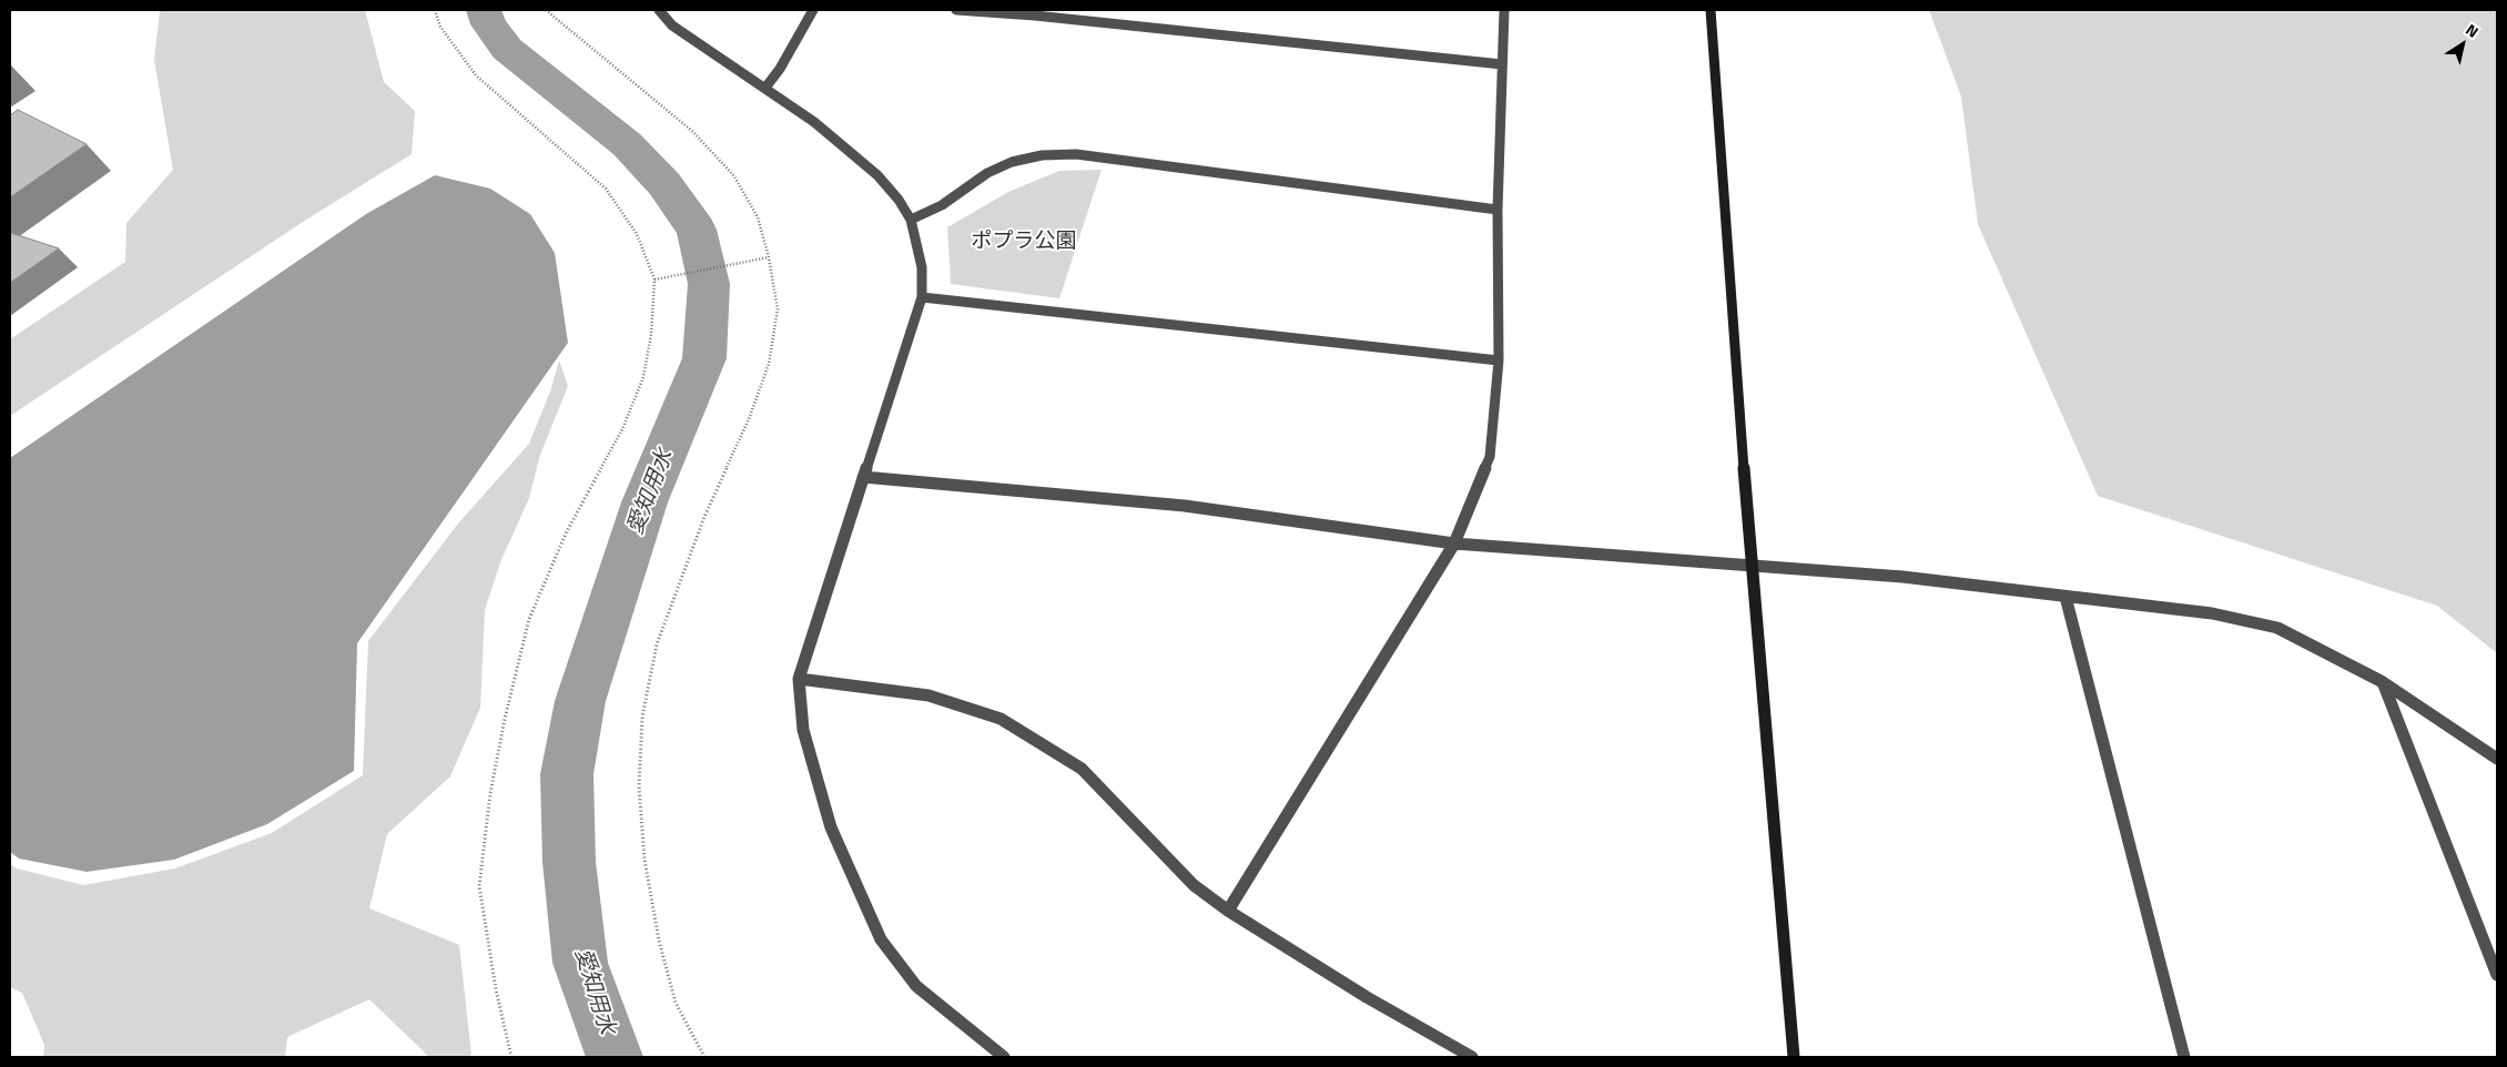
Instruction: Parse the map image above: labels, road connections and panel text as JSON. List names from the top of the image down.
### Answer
{
  "water": ["愛知用水"],
  "parks": ["ポプラ公園"],
  "north": "top right"
}
